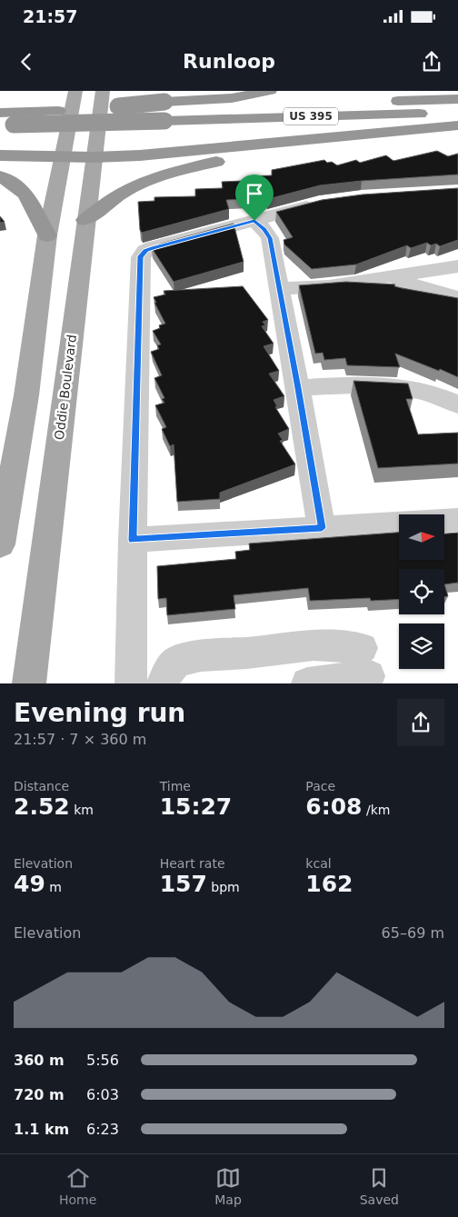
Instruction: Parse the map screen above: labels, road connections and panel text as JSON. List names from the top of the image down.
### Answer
{
  "streets": {
    "highway": ["US 395"],
    "main road": ["Oddie Boulevard"]
  },
  "north": "right",
  "page": {
    "status": "21:57",
    "header": "Runloop",
    "heading": ["Evening run", "21:57 · 7 × 360 m"],
    "stats": [
      ["Distance", "2.52 km"],
      ["Time", "15:27"],
      ["Pace", "6:08 /km"],
      ["Elevation", "49 m"],
      ["Heart rate", "157 bpm"],
      ["kcal", "162"]
    ],
    "chart": ["Elevation", "65–69 m"],
    "list": [
      {
        "name": "360 m",
        "note": "5:56"
      },
      {
        "name": "720 m",
        "note": "6:03"
      },
      {
        "name": "1.1 km",
        "note": "6:23"
      }
    ],
    "tabs": ["Home", "Map", "Saved"]
  }
}
